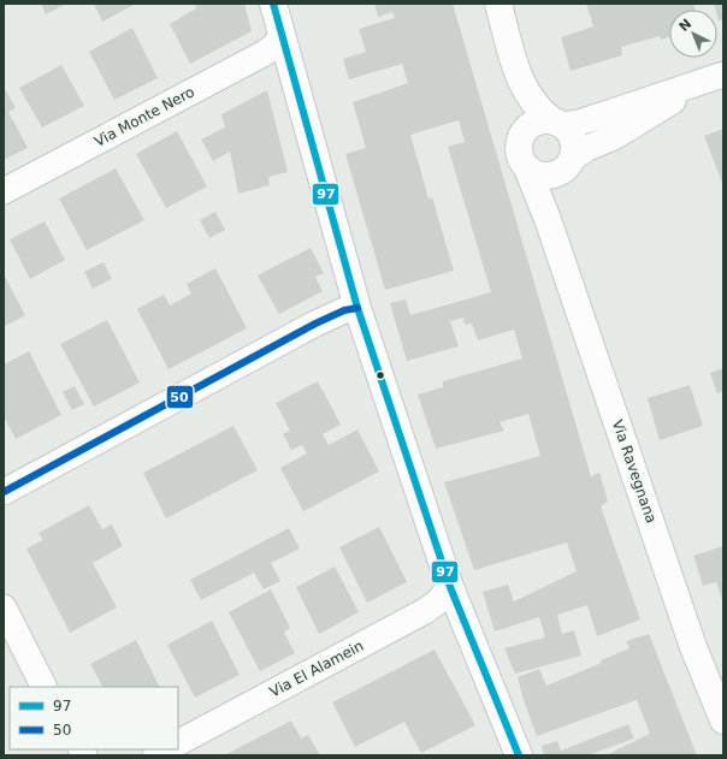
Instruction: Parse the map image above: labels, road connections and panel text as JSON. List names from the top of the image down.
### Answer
{
  "streets": {
    "street": ["Via Monte Nero", "Via Ravegnana", "Via El Alamein"]
  },
  "lines": ["transit line 97", "transit line 50"],
  "legend": ["97", "50"],
  "north": "top left"
}
